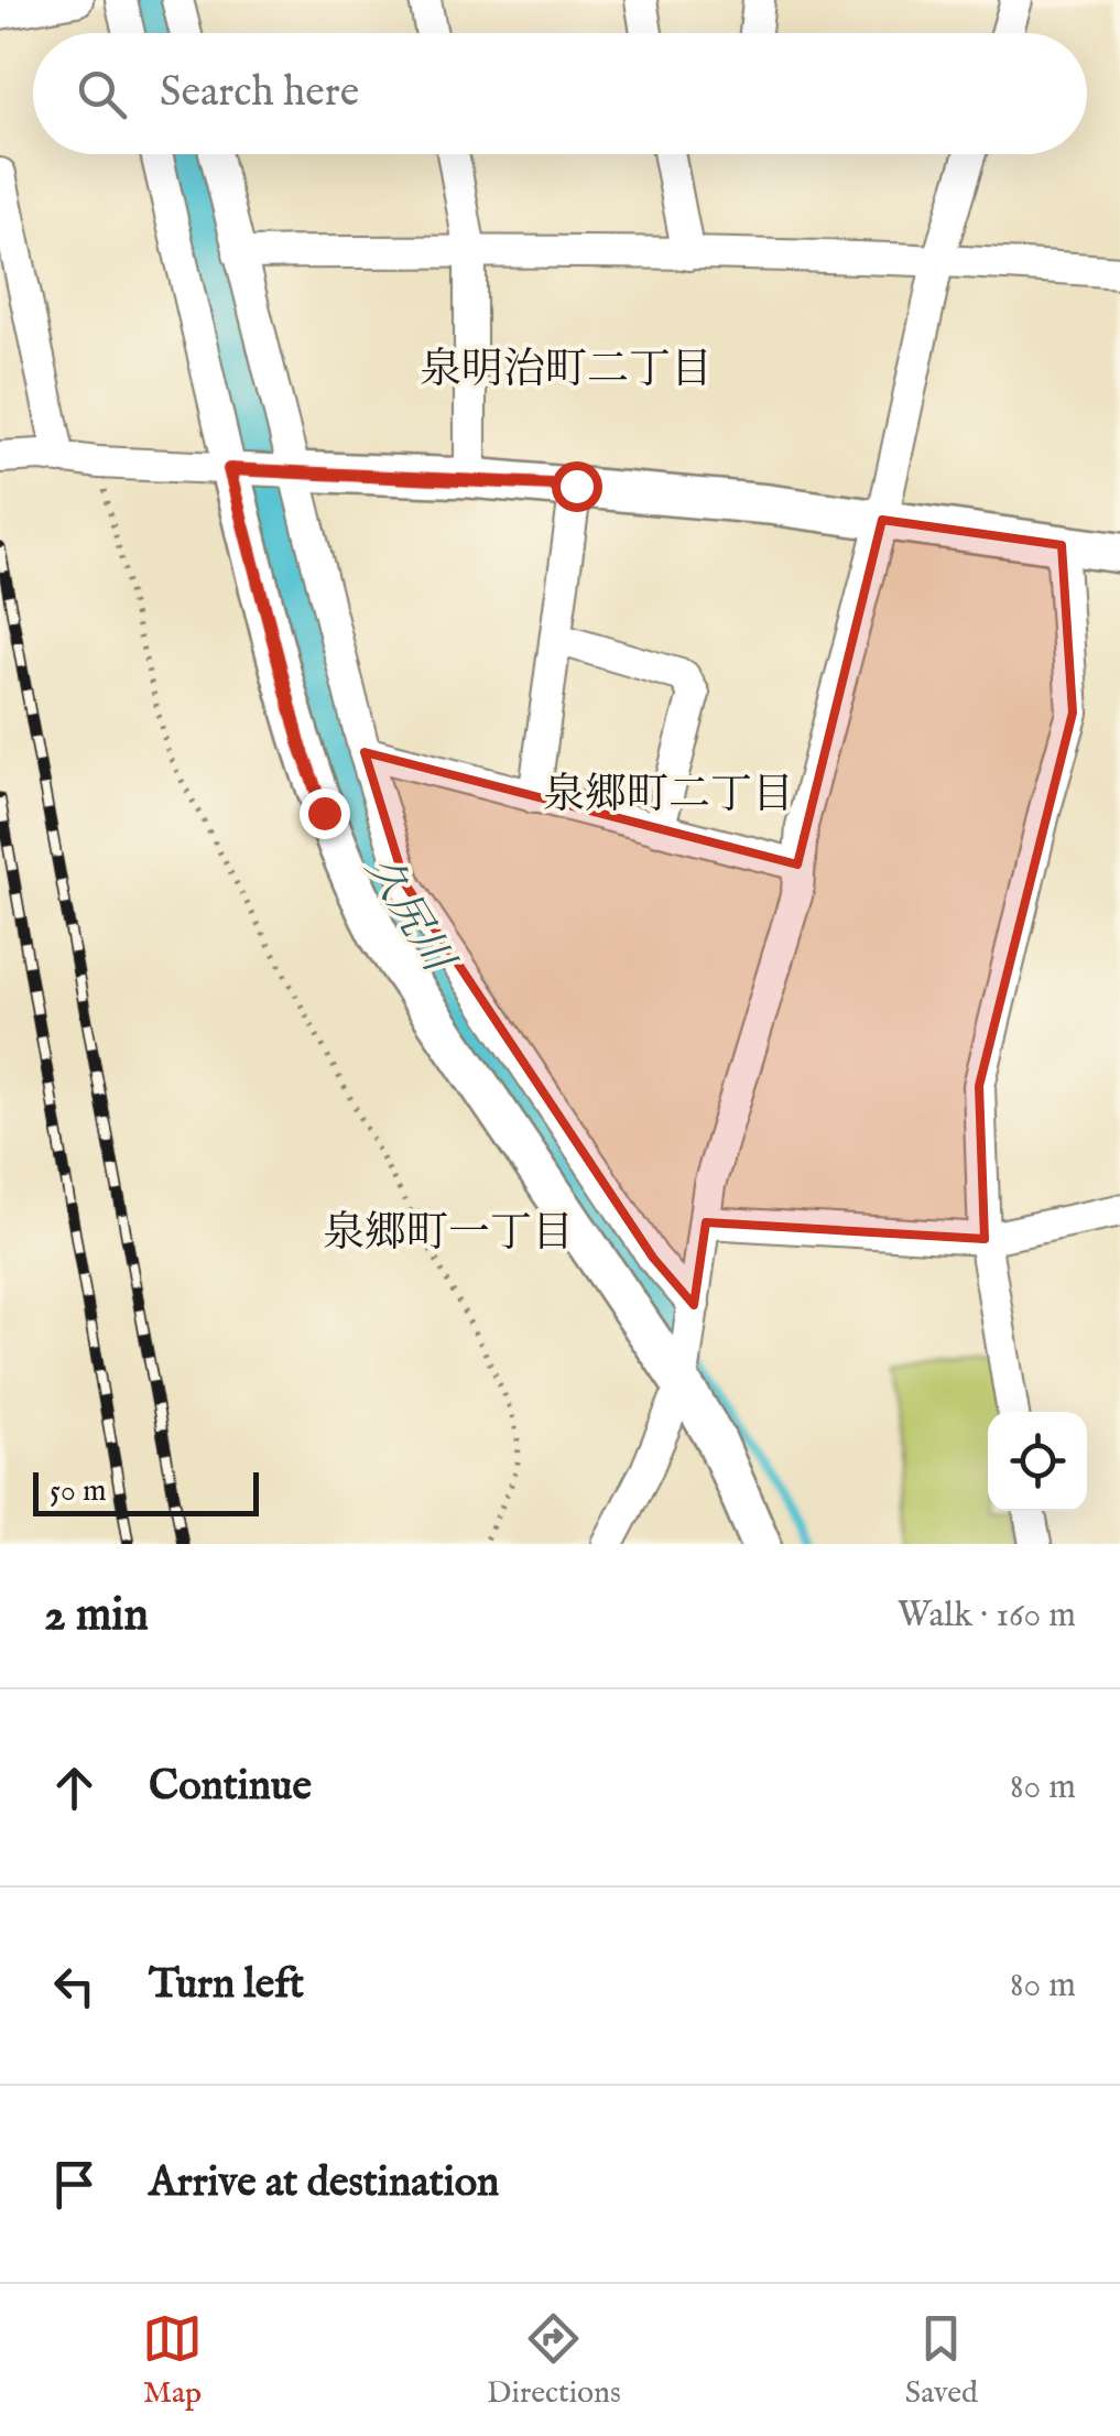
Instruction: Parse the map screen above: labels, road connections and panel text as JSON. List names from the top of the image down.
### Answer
{
  "districts": ["泉明治町二丁目", "泉郷町二丁目", "泉郷町一丁目"],
  "water": ["久尻川"],
  "scale_bar": "50 m",
  "page": {
    "search": "Search here",
    "scale": "50 m",
    "heading": ["2 min", "Walk · 160 m"],
    "list": [
      ["Continue", "80 m"],
      ["Turn left", "80 m"],
      "Arrive at destination"
    ],
    "nav": ["Map", "Directions", "Saved"]
  }
}
